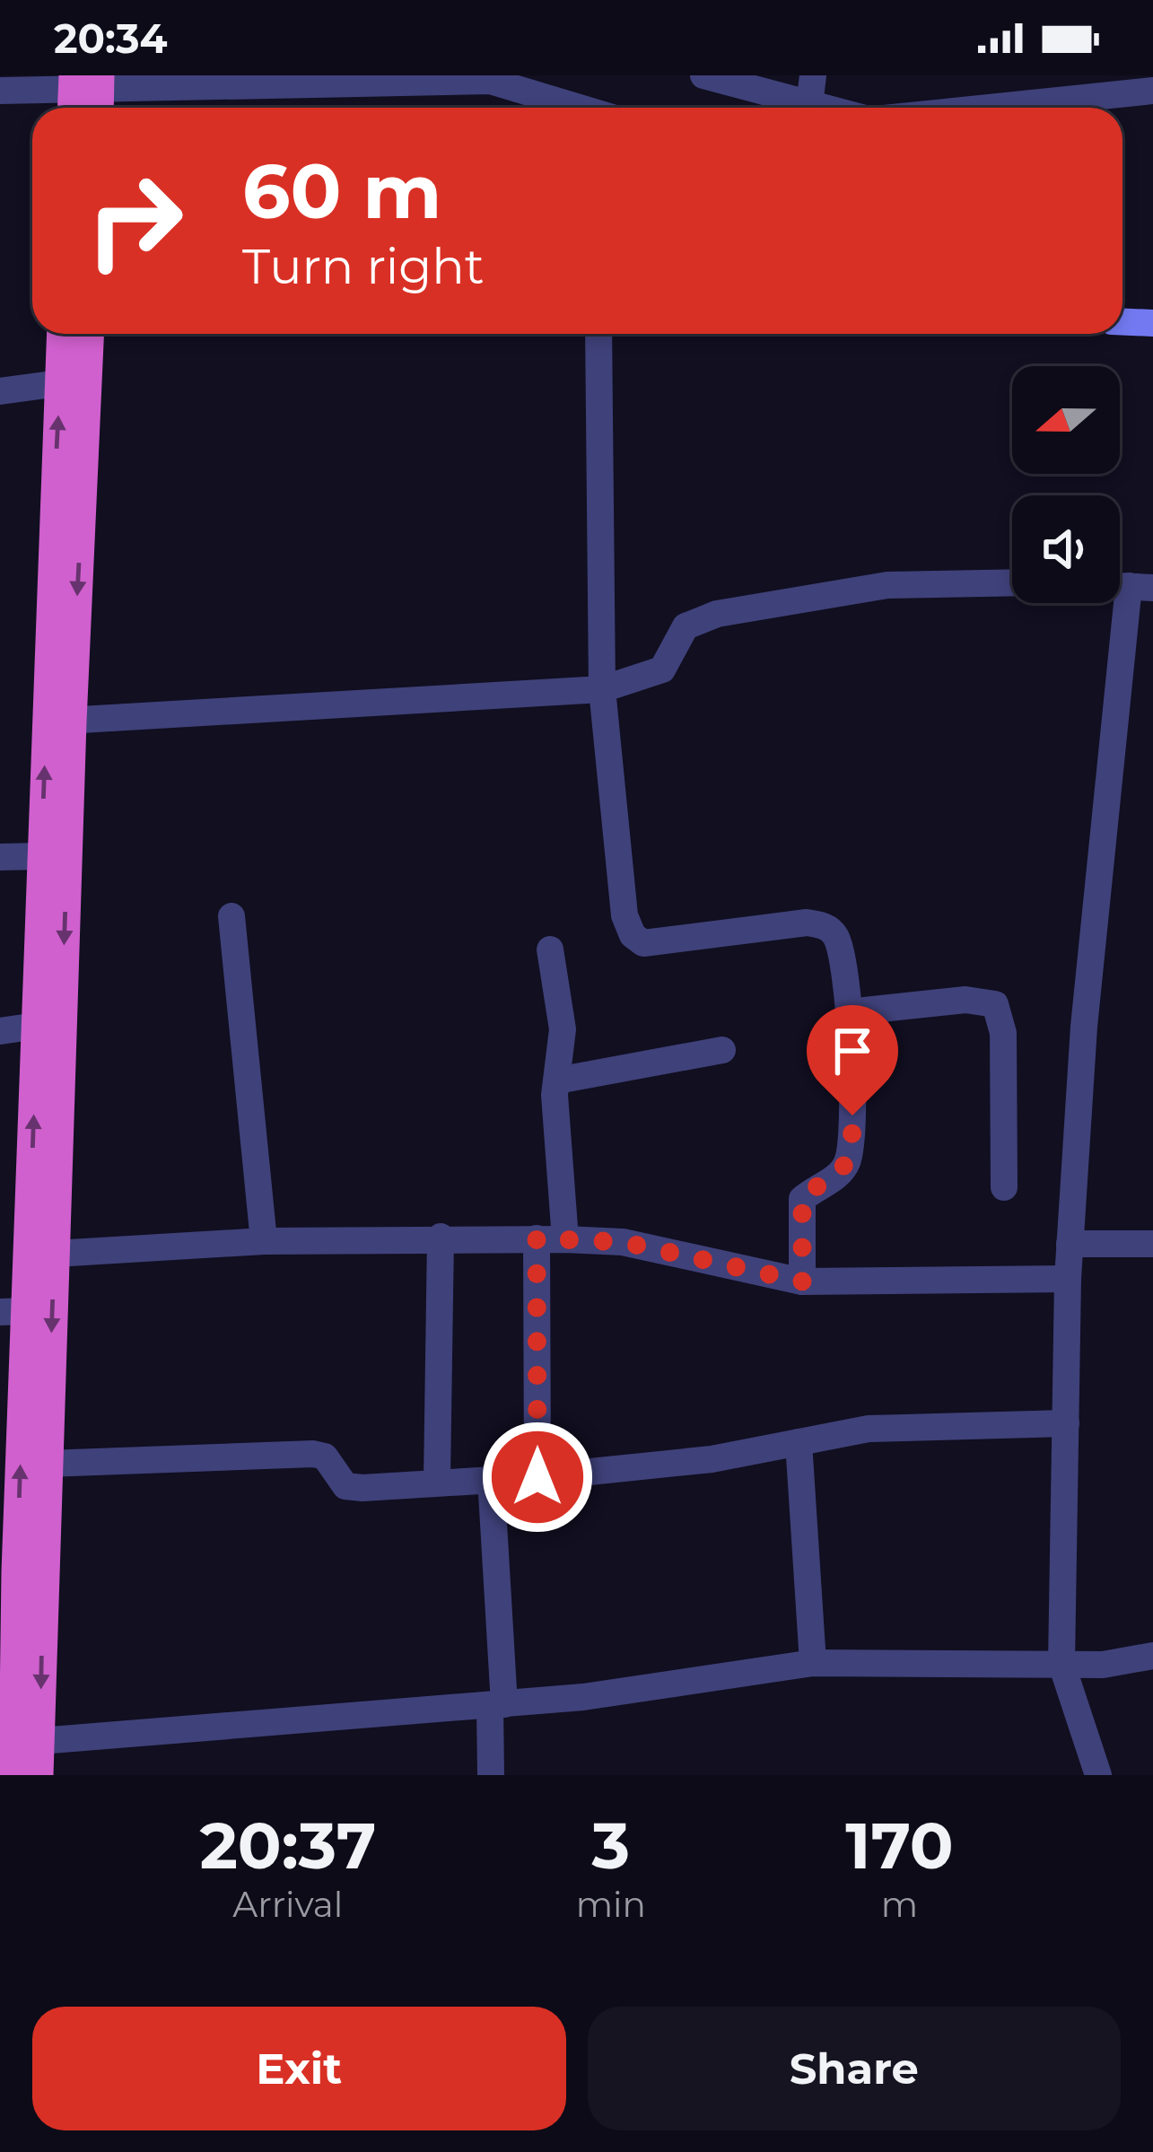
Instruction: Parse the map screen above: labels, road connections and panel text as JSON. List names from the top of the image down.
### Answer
{
  "north": "left",
  "page": {
    "status": "20:34",
    "turn": ["60 m", "Turn right"],
    "eta": [
      "20:37",
      "Arrival",
      "3",
      "min",
      "170",
      "m"
    ],
    "buttons": ["Exit", "Share"]
  }
}
